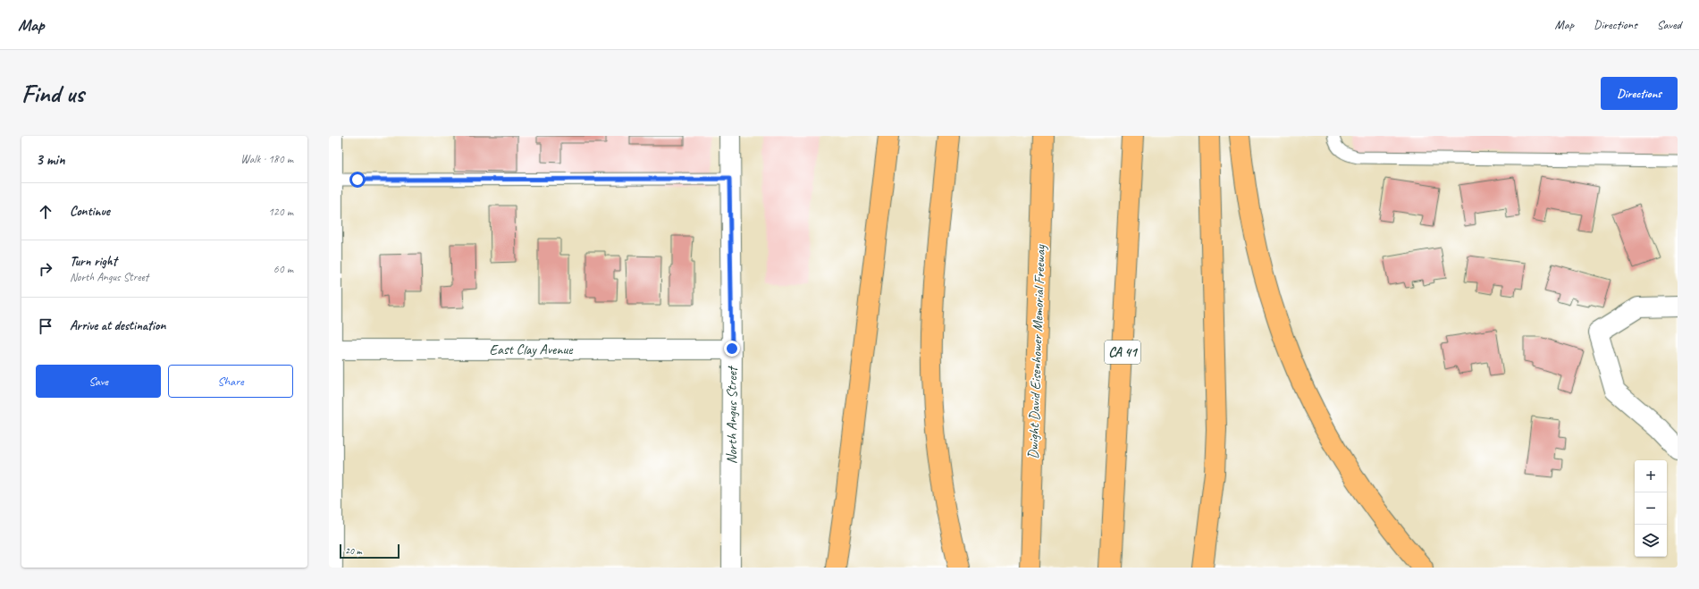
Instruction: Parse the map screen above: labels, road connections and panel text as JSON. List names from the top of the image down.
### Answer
{
  "streets": {
    "highway": ["Dwight David Eisenhower Memorial Freeway", "CA 41"],
    "street": ["East Clay Avenue", "North Angus Street"]
  },
  "crossings": [
    ["East Clay Avenue", "North Angus Street"]
  ],
  "scale_bar": "20 m",
  "page": {
    "header": "Map",
    "nav": ["Map", "Directions", "Saved"],
    "buttons": [
      "Directions",
      ["Save", "Share"]
    ],
    "title": "Find us",
    "heading": ["3 min", "Walk · 180 m"],
    "list": [
      ["Continue", "120 m"],
      ["Turn right", "North Angus Street", "60 m"],
      "Arrive at destination"
    ],
    "map_buttons": ["+", "−"],
    "scale": "20 m"
  }
}
